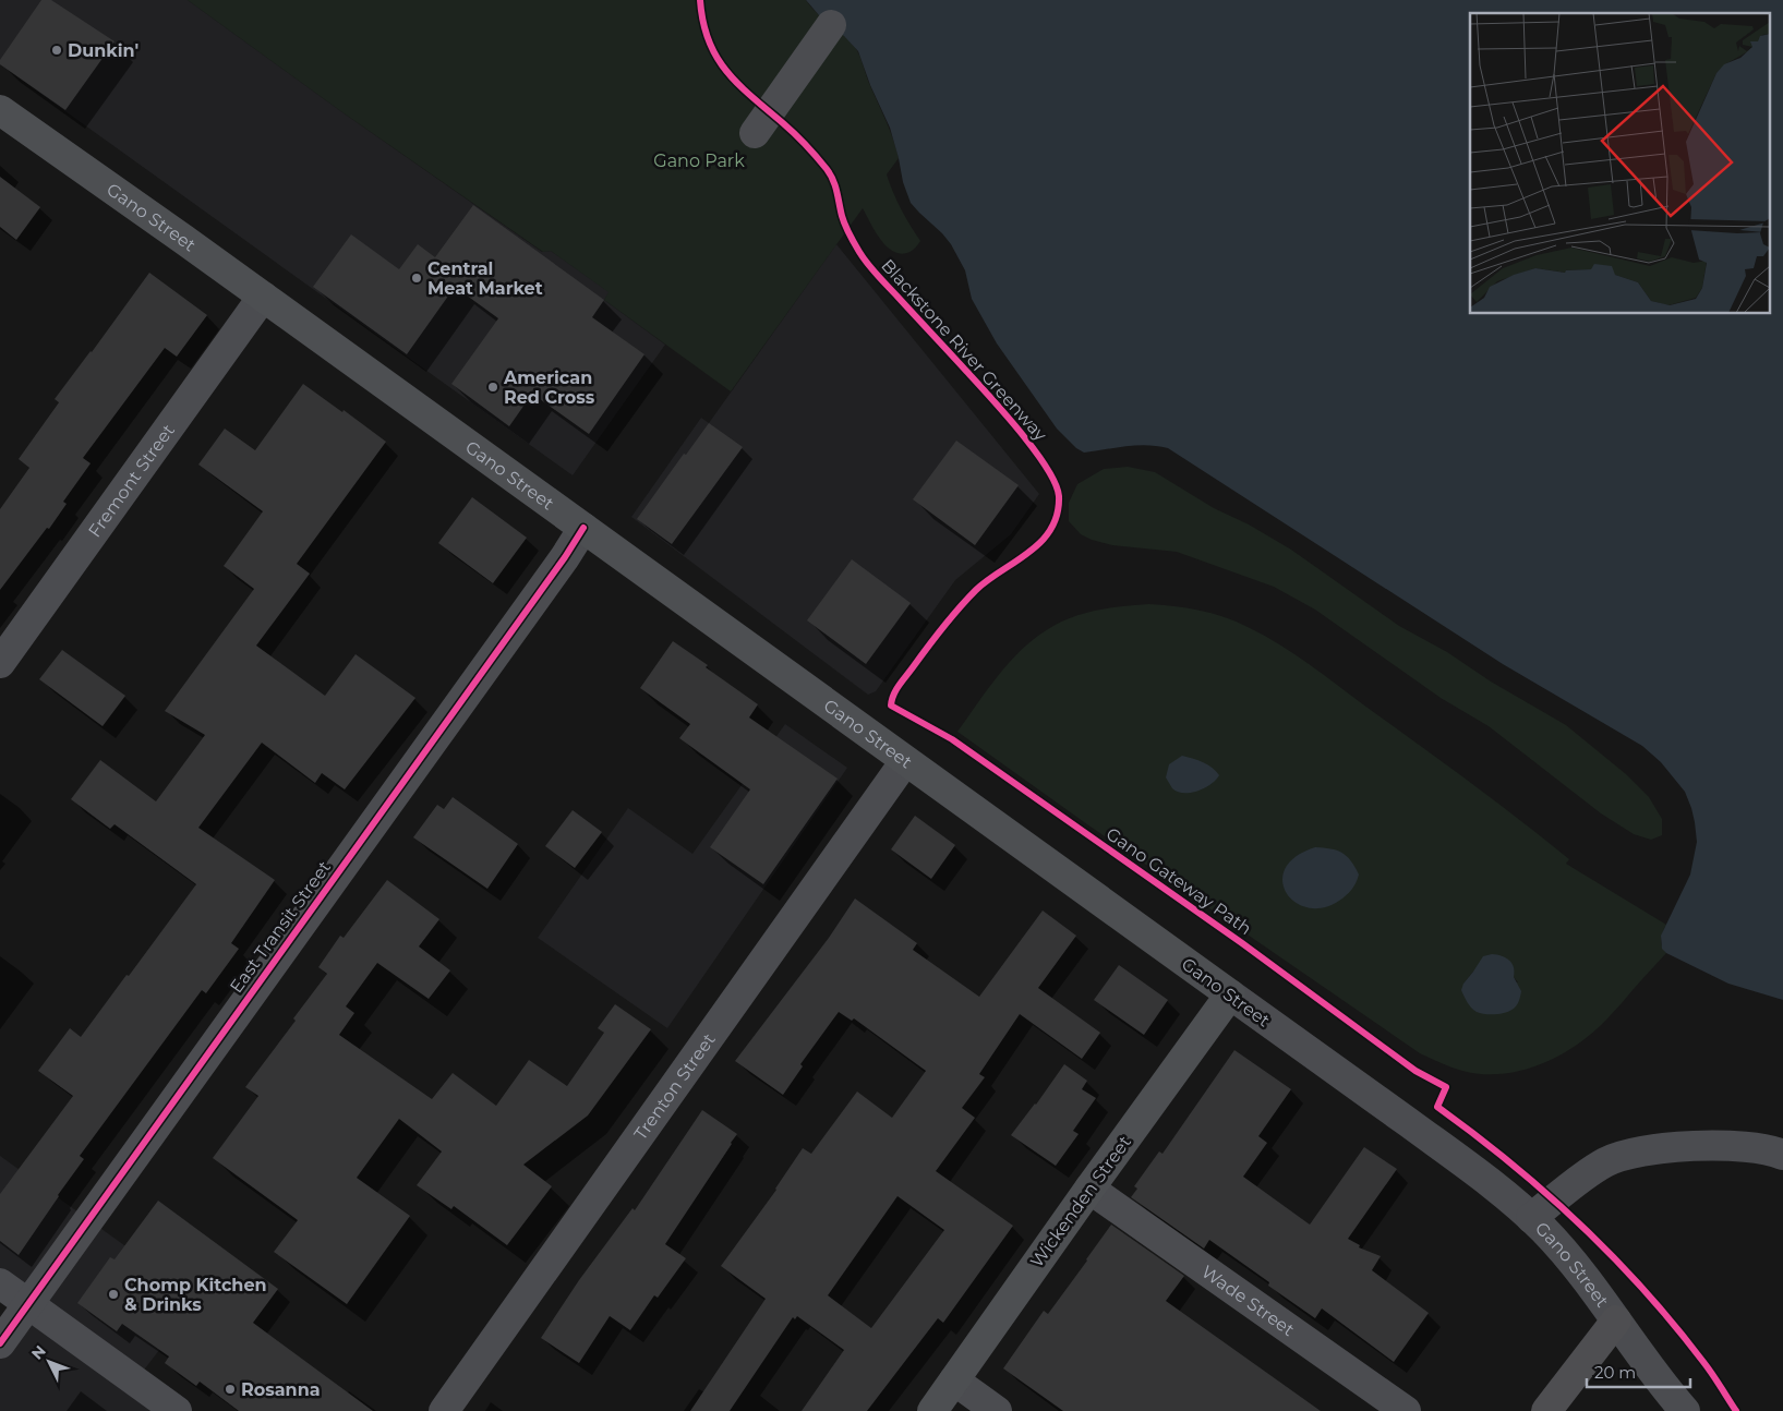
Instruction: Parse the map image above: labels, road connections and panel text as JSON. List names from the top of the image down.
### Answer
{
  "streets": {
    "main road": ["Gano Street", "Wickenden Street"],
    "street": [
      "Fremont Street",
      "East Transit Street",
      "Trenton Street",
      "Wade Street"
    ],
    "cycle path": ["Blackstone River Greenway"]
  },
  "crossings": [
    ["Gano Street", "Fremont Street"],
    ["Gano Street", "East Transit Street"],
    ["Gano Street", "Trenton Street"],
    ["Gano Street", "Wickenden Street"],
    ["Wickenden Street", "Wade Street"]
  ],
  "parks": ["Gano Park"],
  "places": [
    "Dunkin'",
    "Central Meat Market",
    "American Red Cross",
    "Chomp Kitchen & Drinks",
    "Rosanna"
  ],
  "scale_bar": "20 m",
  "north": "top left"
}
